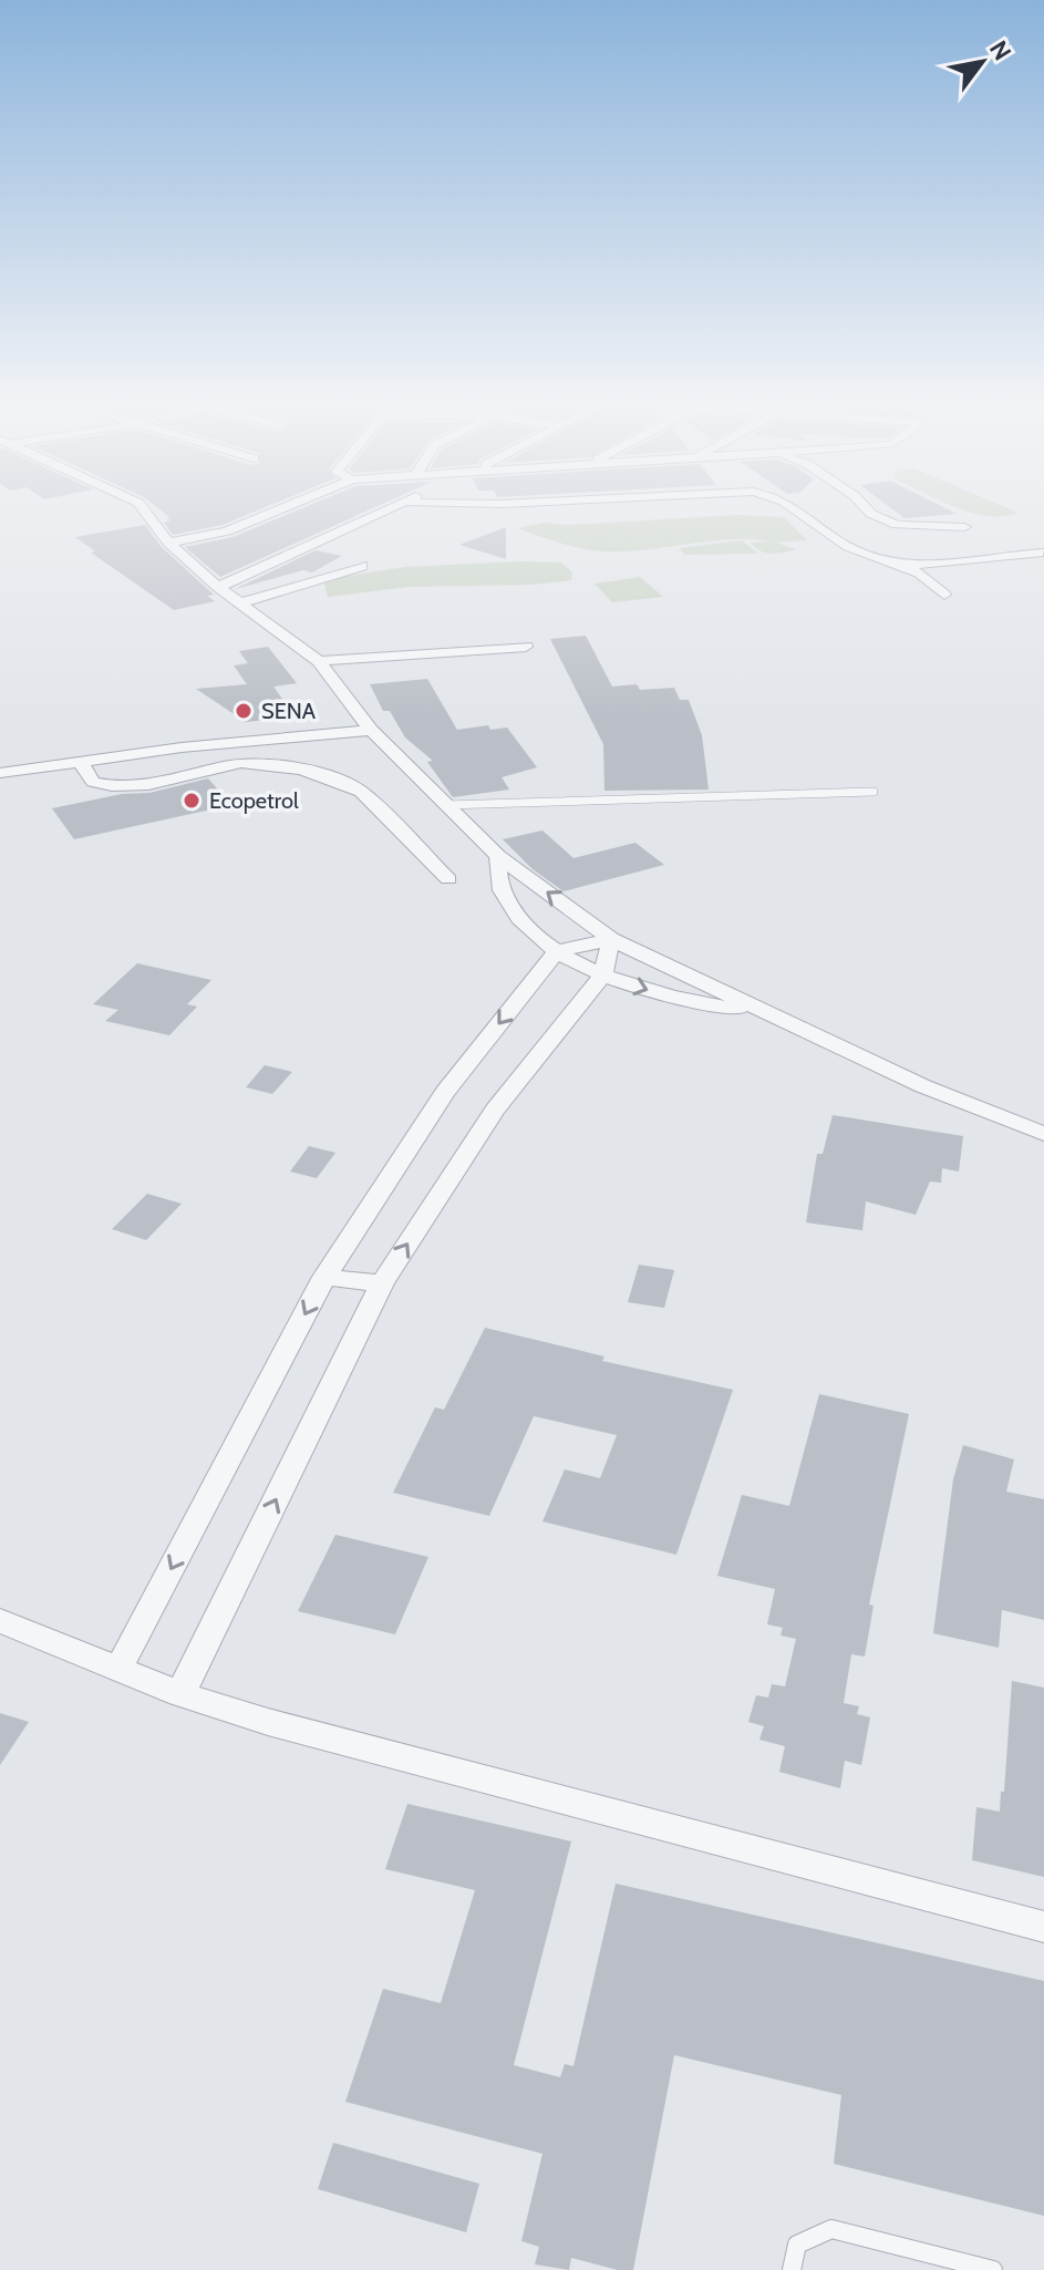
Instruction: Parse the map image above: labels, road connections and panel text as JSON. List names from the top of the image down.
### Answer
{
  "places": ["SENA", "Ecopetrol"],
  "north": "top right"
}
